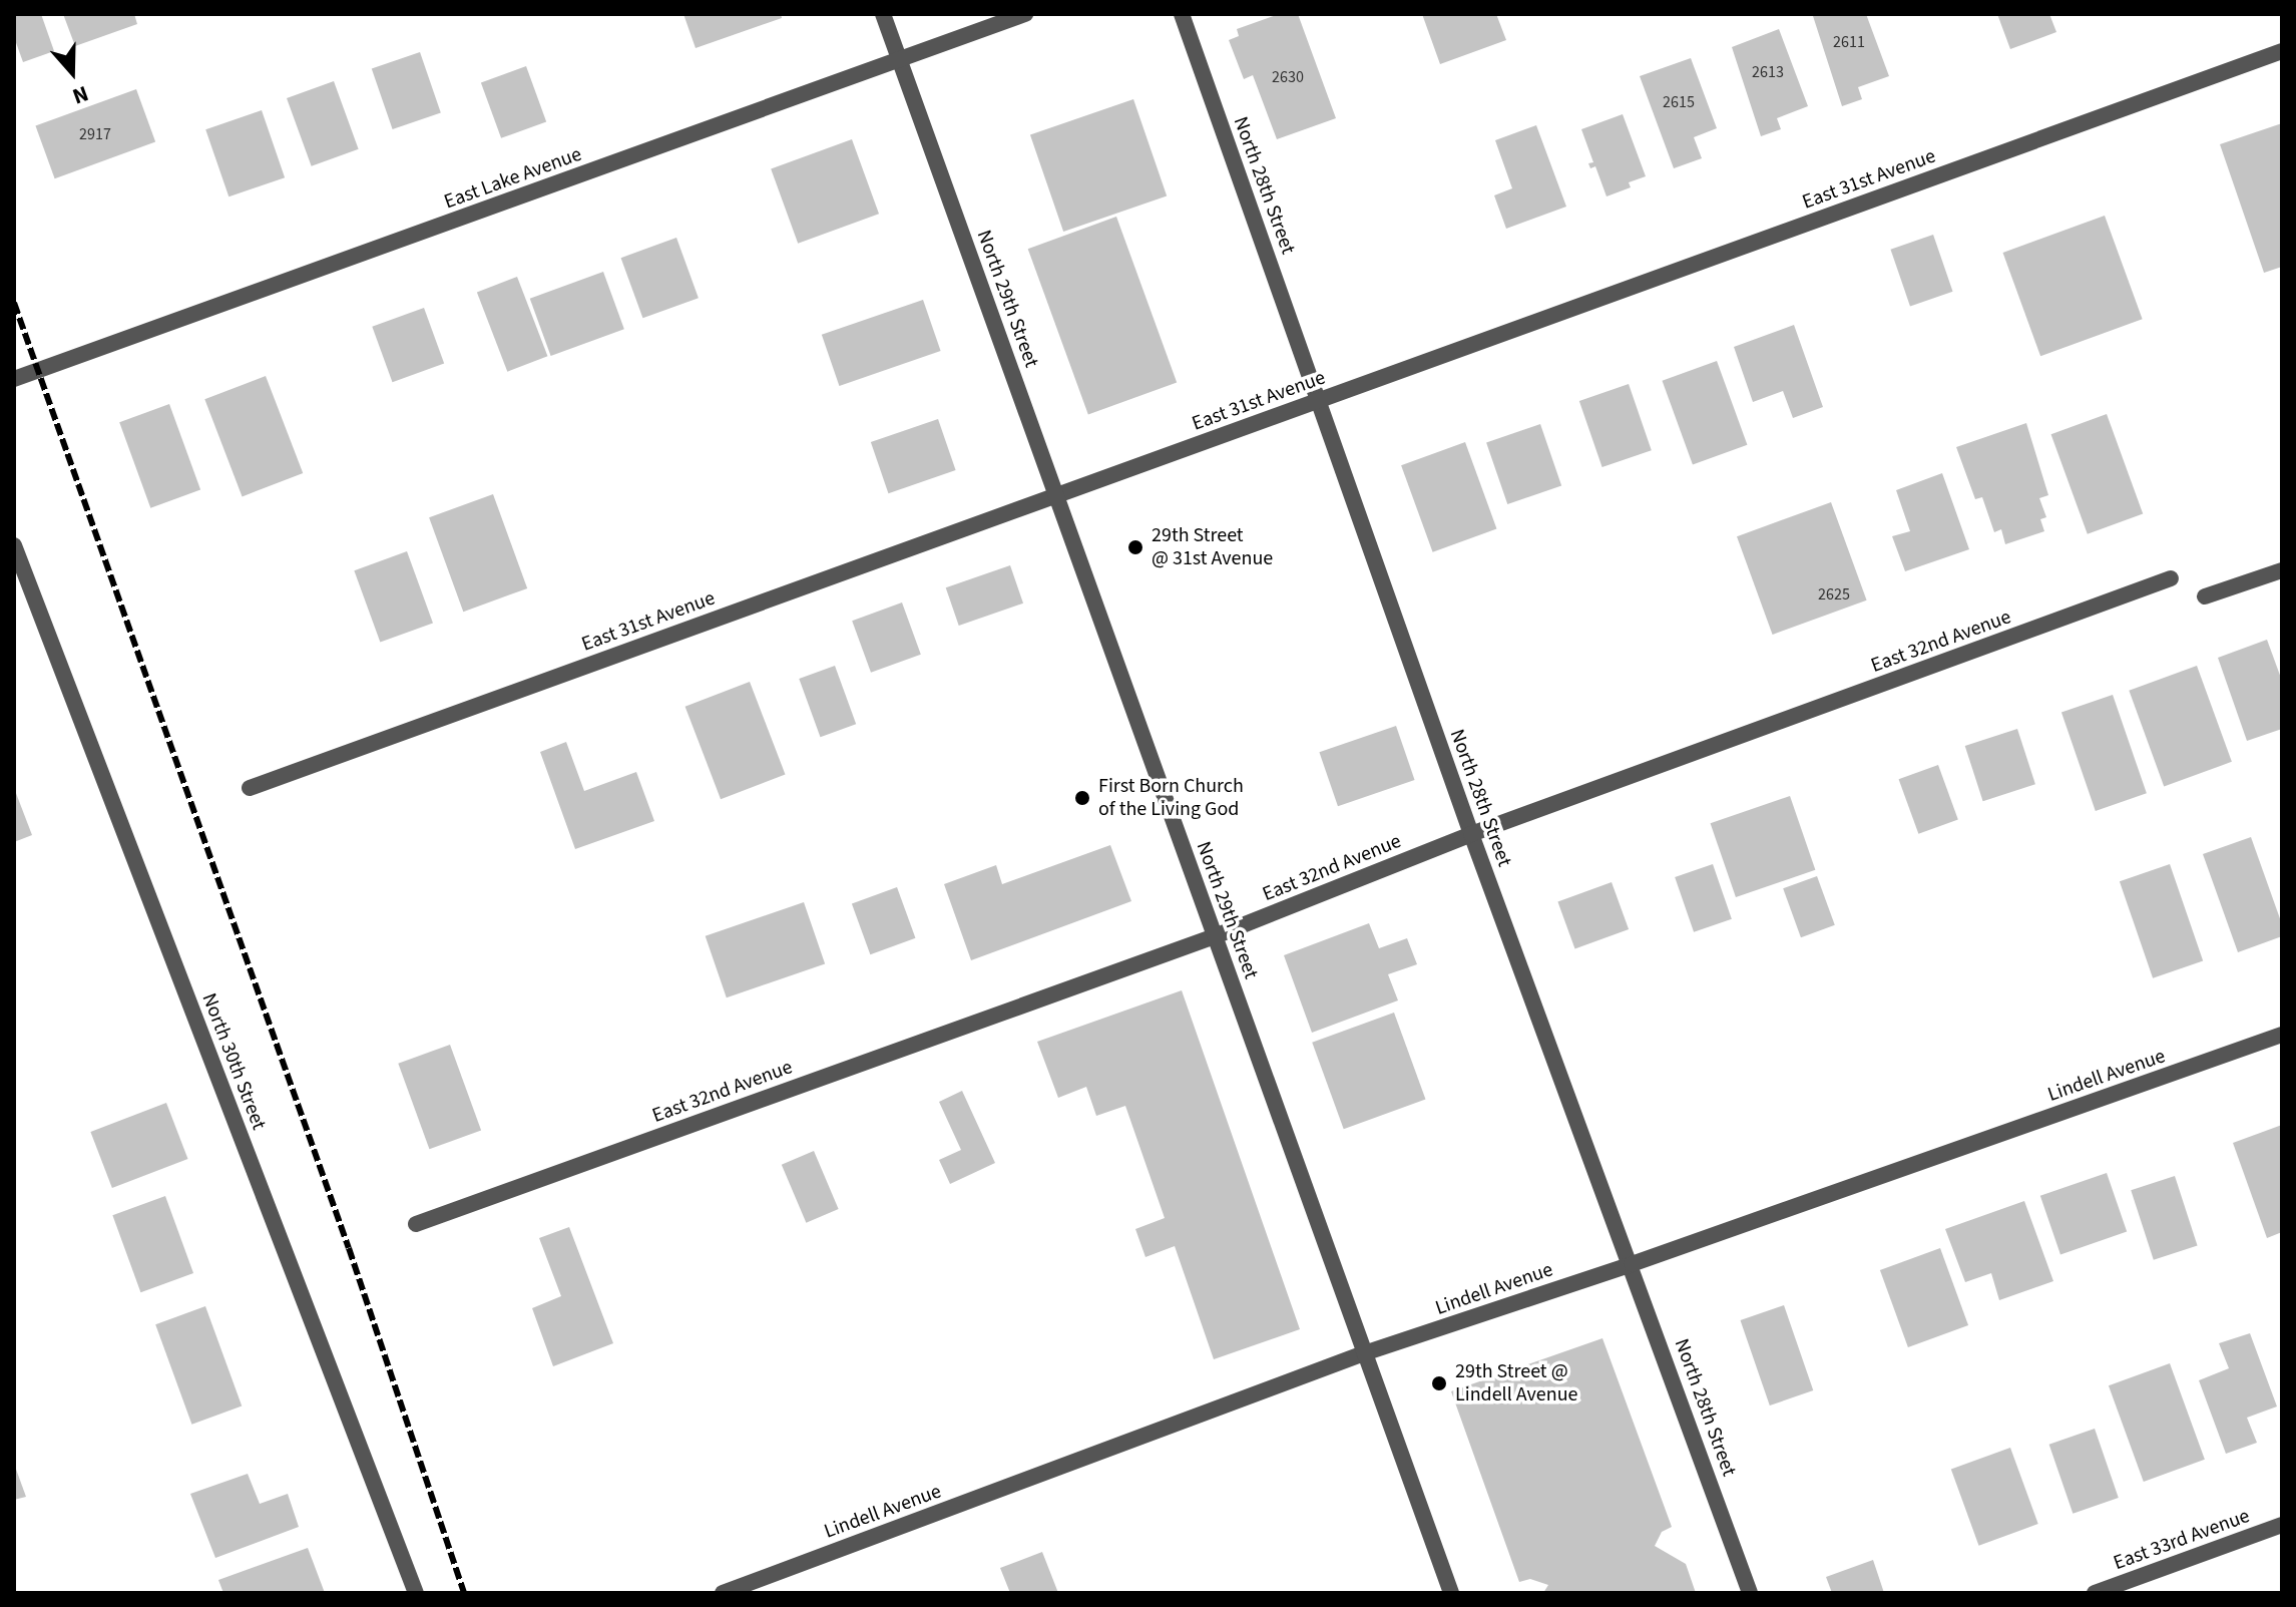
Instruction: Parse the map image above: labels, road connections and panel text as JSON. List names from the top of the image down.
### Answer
{
  "streets": {
    "street": [
      "East Lake Avenue",
      "East 31st Avenue",
      "North 28th Street",
      "North 29th Street",
      "East 32nd Avenue",
      "North 30th Street",
      "Lindell Avenue",
      "East 33rd Avenue"
    ]
  },
  "crossings": [
    ["East Lake Avenue", "North 29th Street"],
    ["East 31st Avenue", "North 28th Street"],
    ["East 31st Avenue", "North 29th Street"],
    ["North 28th Street", "East 32nd Avenue"],
    ["North 28th Street", "Lindell Avenue"],
    ["North 29th Street", "East 32nd Avenue"],
    ["North 29th Street", "Lindell Avenue"]
  ],
  "places": ["29th Street @ 31st Avenue", "First Born Church of the Living God", "29th Street @ Lindell Avenue"],
  "house_numbers": [
    "2611",
    "2613",
    "2630",
    "2615",
    "2917",
    "2625"
  ],
  "north": "bottom"
}
